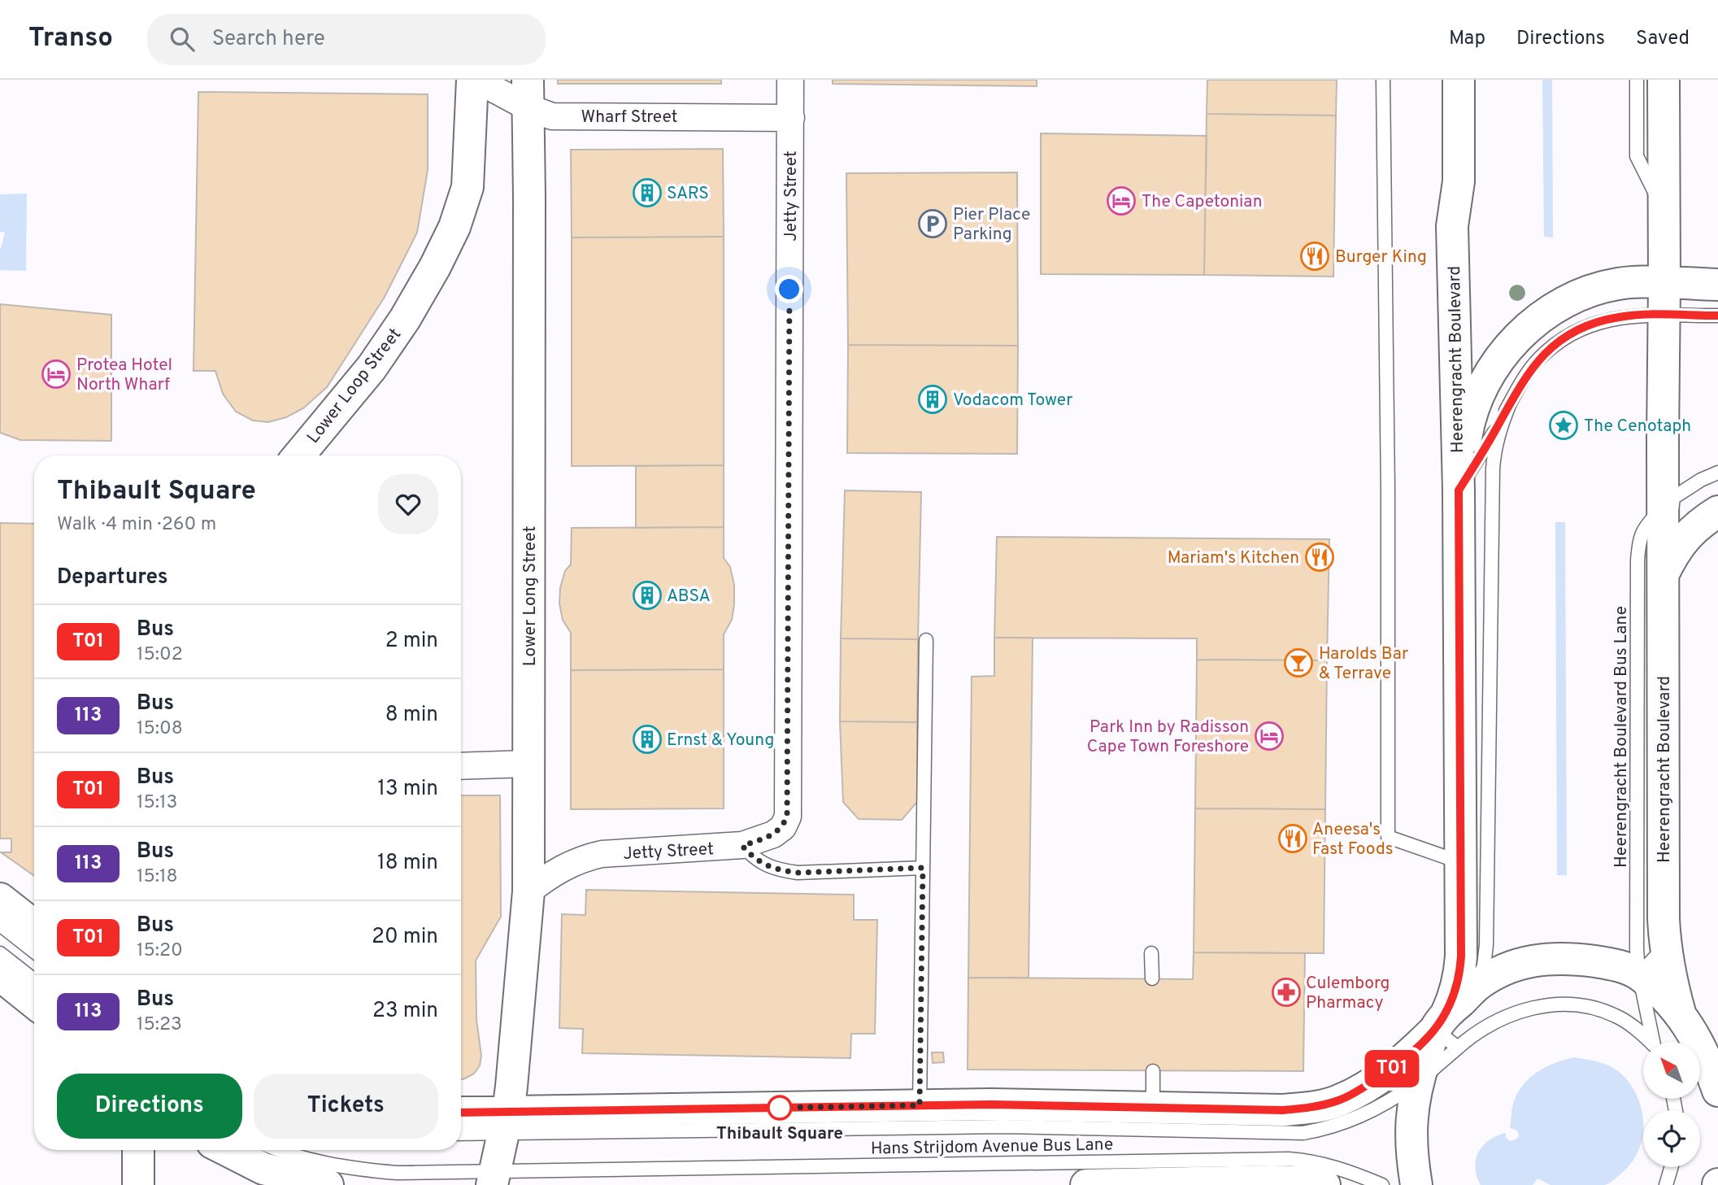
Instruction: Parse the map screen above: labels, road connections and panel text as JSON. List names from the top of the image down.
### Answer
{
  "streets": {
    "main road": ["Heerengracht Boulevard", "Lower Loop Street", "Lower Long Street"],
    "street": ["Wharf Street", "Jetty Street"],
    "lane": ["Heerengracht Boulevard Bus Lane", "Hans Strijdom Avenue Bus Lane"]
  },
  "crossings": [
    ["Wharf Street", "Jetty Street"],
    ["Wharf Street", "Lower Long Street"],
    ["Jetty Street", "Lower Long Street"],
    ["Heerengracht Boulevard", "Heerengracht Boulevard Bus Lane"],
    ["Heerengracht Boulevard", "Hans Strijdom Avenue Bus Lane"],
    ["Lower Long Street", "Hans Strijdom Avenue Bus Lane"]
  ],
  "places": {
    "building": [
      "SARS",
      "Vodacom Tower",
      "ABSA",
      "Ernst & Young"
    ],
    "hotel": ["The Capetonian", "Protea Hotel North Wharf", "Park Inn by Radisson Cape Town Foreshore"],
    "parking": ["Pier Place Parking"],
    "restaurant": ["Burger King", "Mariam's Kitchen", "Aneesa's Fast Foods"],
    "place": ["The Cenotaph"],
    "bar": ["Harolds Bar & Terrave"],
    "pharmacy": ["Culemborg Pharmacy"],
    "other": ["Thibault Square"]
  },
  "lines": ["bus line T01"],
  "north": "top left",
  "page": {
    "header": "Transo",
    "search": "Search here",
    "nav": ["Map", "Directions", "Saved"],
    "on_map": "T01",
    "heading": [
      ["Thibault Square", "Walk · 4 min · 260 m"],
      "Departures"
    ],
    "list": [
      {
        "mark": "T01",
        "name": "Bus",
        "note": "15:02",
        "value": "2 min"
      },
      {
        "mark": "113",
        "name": "Bus",
        "note": "15:08",
        "value": "8 min"
      },
      {
        "mark": "T01",
        "name": "Bus",
        "note": "15:13",
        "value": "13 min"
      },
      {
        "mark": "113",
        "name": "Bus",
        "note": "15:18",
        "value": "18 min"
      },
      {
        "mark": "T01",
        "name": "Bus",
        "note": "15:20",
        "value": "20 min"
      },
      {
        "mark": "113",
        "name": "Bus",
        "note": "15:23",
        "value": "23 min"
      }
    ],
    "buttons": ["Directions", "Tickets"]
  }
}
